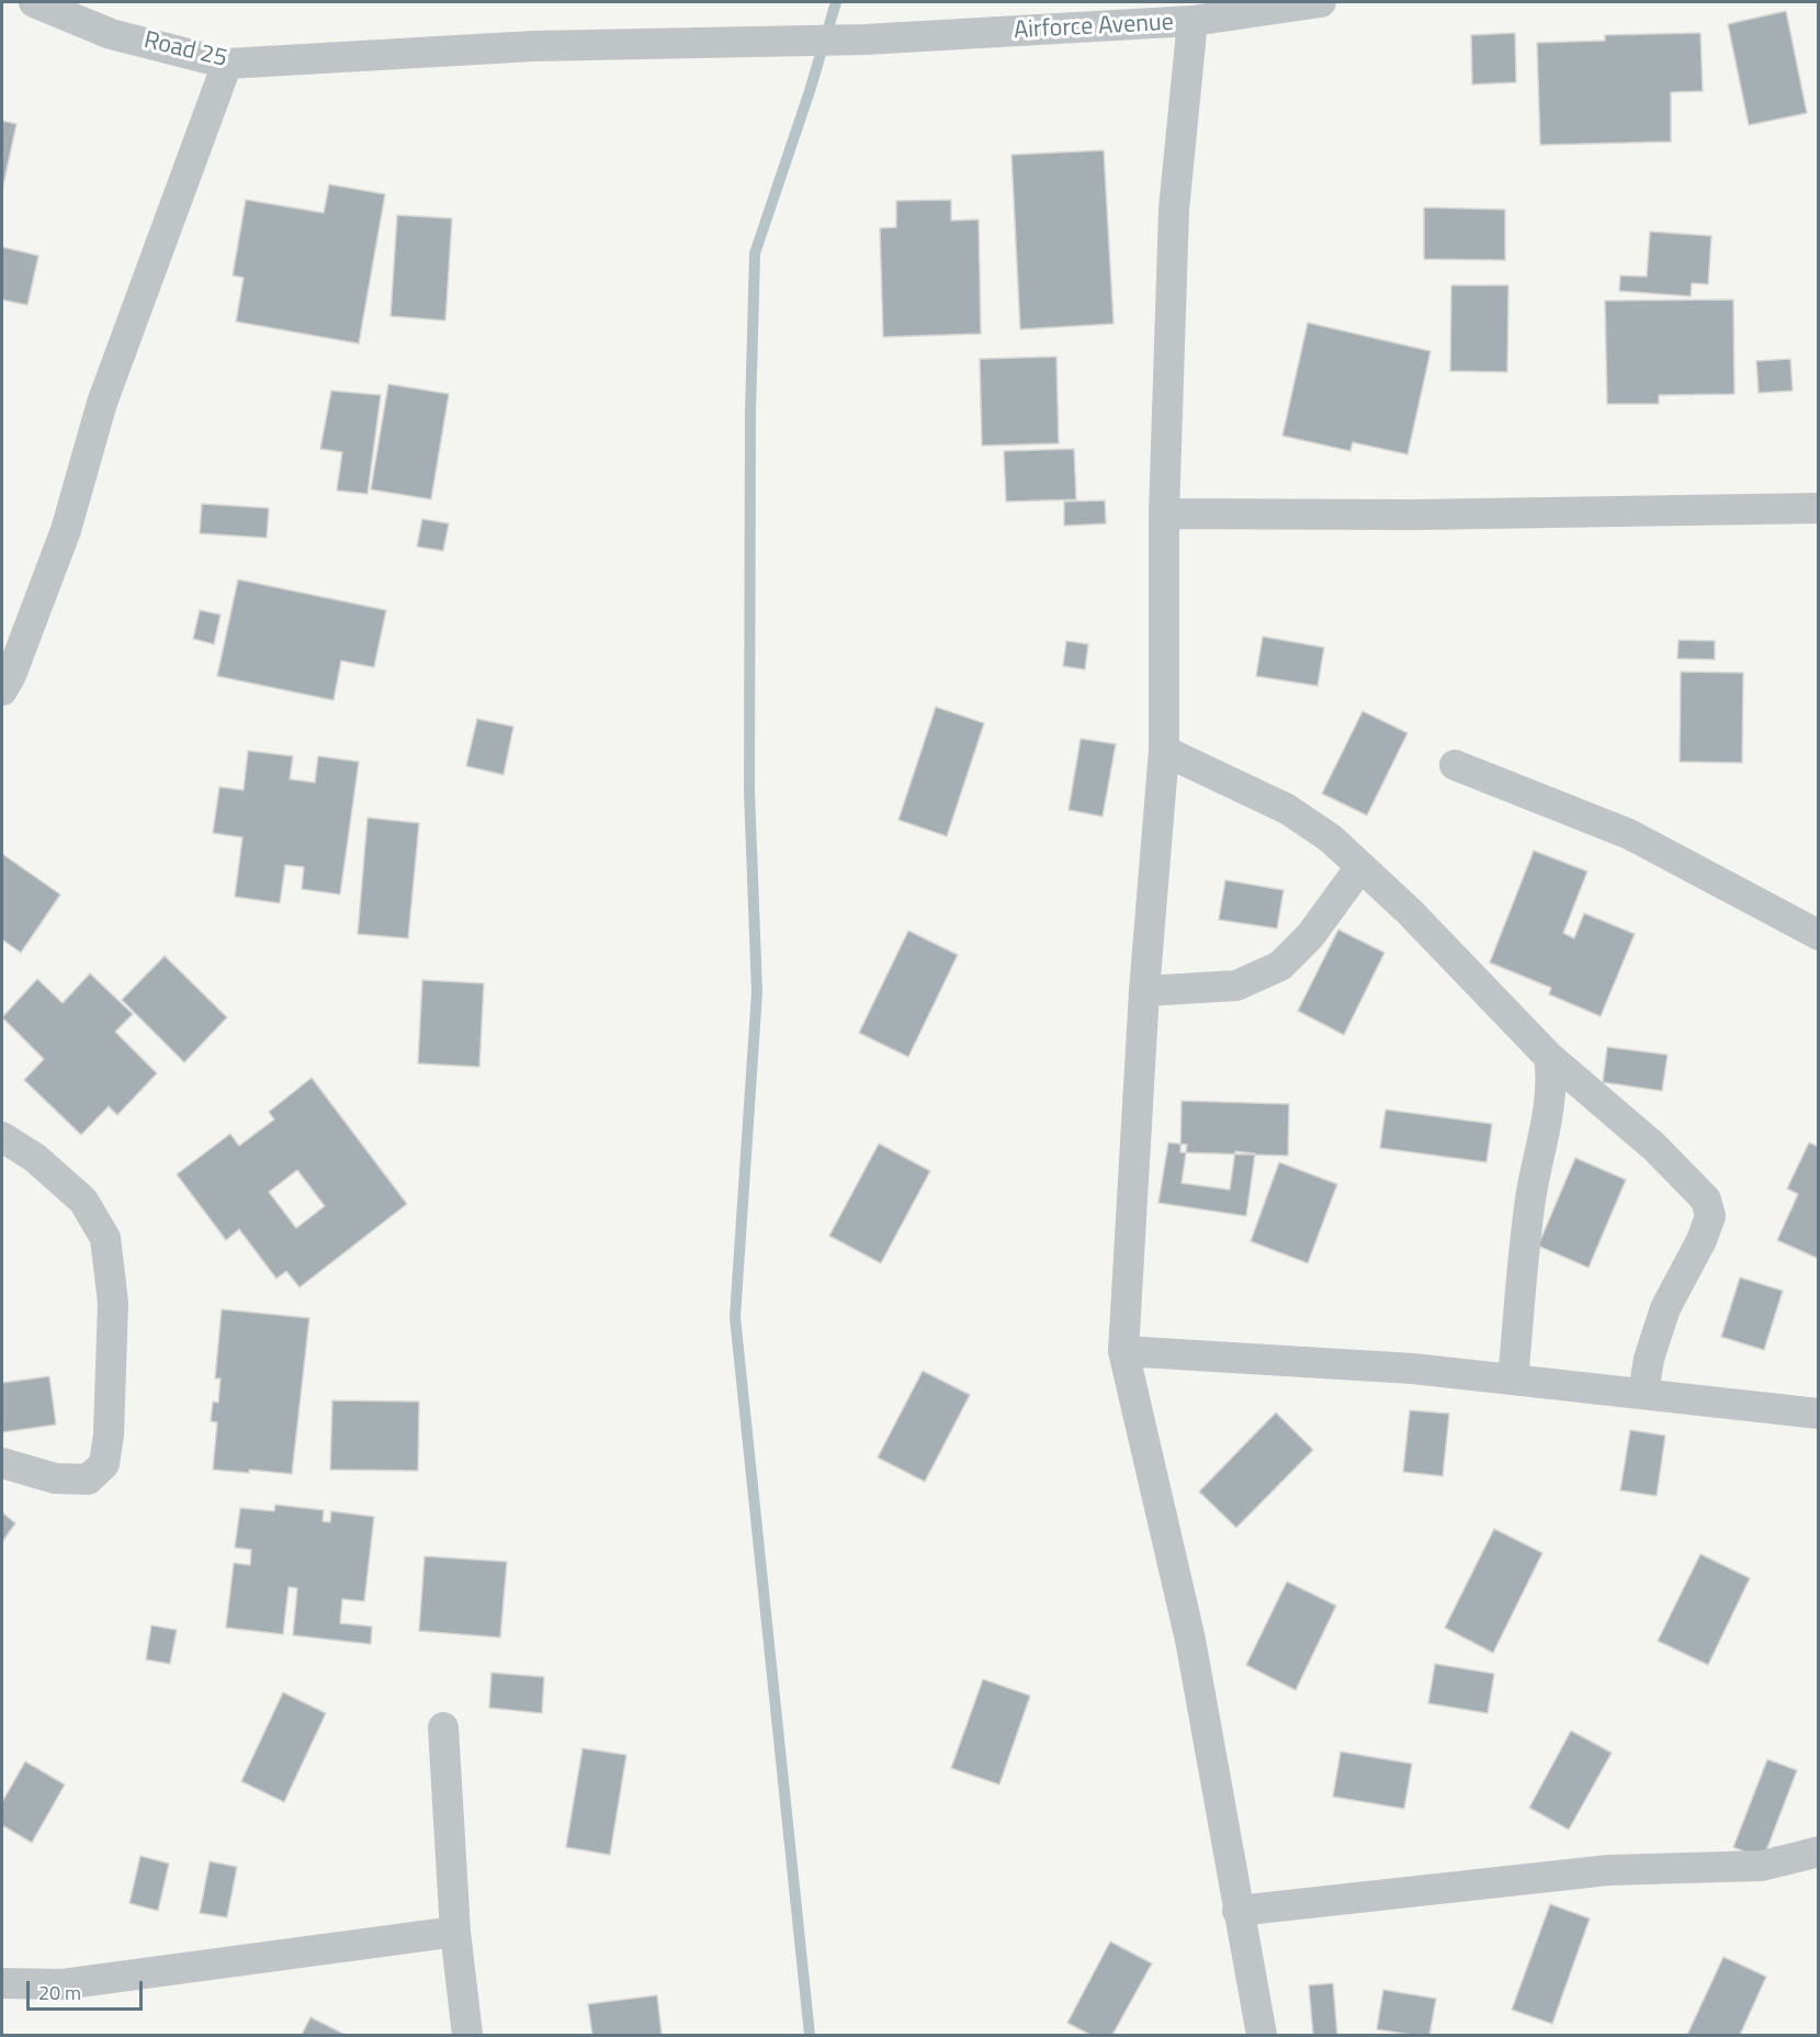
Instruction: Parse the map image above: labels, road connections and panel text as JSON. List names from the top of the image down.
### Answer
{
  "streets": {
    "street": ["Airforce Avenue", "Road 25"]
  },
  "crossings": [
    ["Airforce Avenue", "Road 25"]
  ],
  "scale_bar": "20 m"
}
